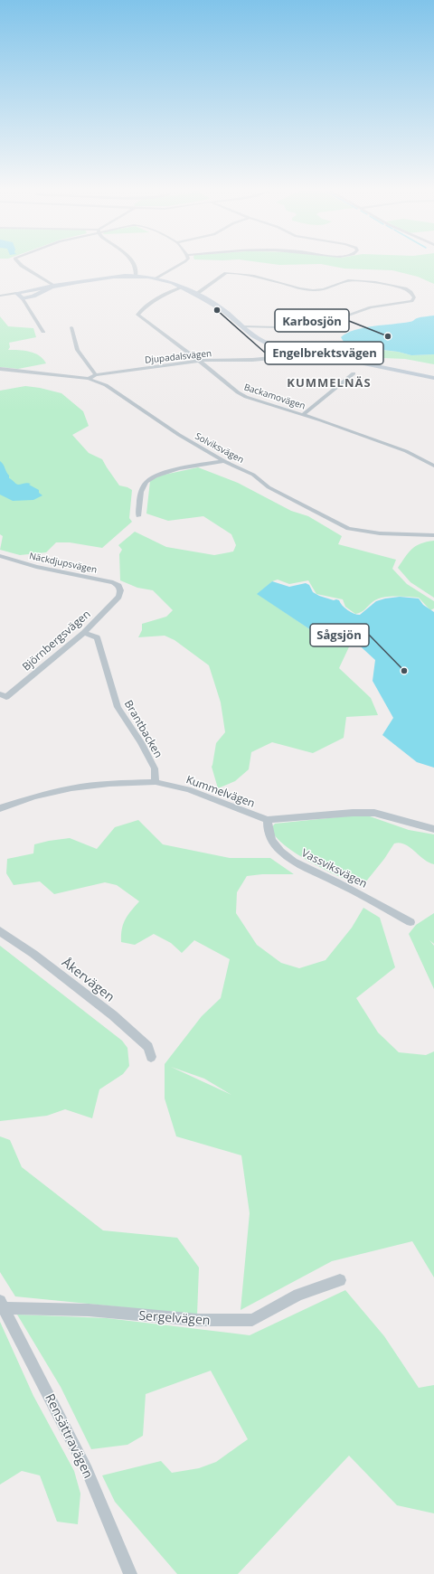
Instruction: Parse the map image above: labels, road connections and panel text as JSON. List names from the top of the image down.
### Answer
{
  "streets": {
    "street": [
      "Djupadalsvägen",
      "Backamovägen",
      "Solviksvägen",
      "Näckdjupsvägen",
      "Björnbergsvägen",
      "Brantbacken",
      "Kummelvägen",
      "Vassviksvägen",
      "Åkervägen",
      "Sergelvägen",
      "Rensättravägen"
    ]
  },
  "crossings": [
    ["Djupadalsvägen", "Backamovägen"],
    ["Djupadalsvägen", "Solviksvägen"],
    ["Näckdjupsvägen", "Björnbergsvägen"],
    ["Björnbergsvägen", "Brantbacken"],
    ["Brantbacken", "Kummelvägen"],
    ["Kummelvägen", "Vassviksvägen"],
    ["Sergelvägen", "Rensättravägen"]
  ],
  "districts": ["KUMMELNÄS"],
  "places": ["Engelbrektsvägen", "Karbosjön", "Sågsjön"]
}
